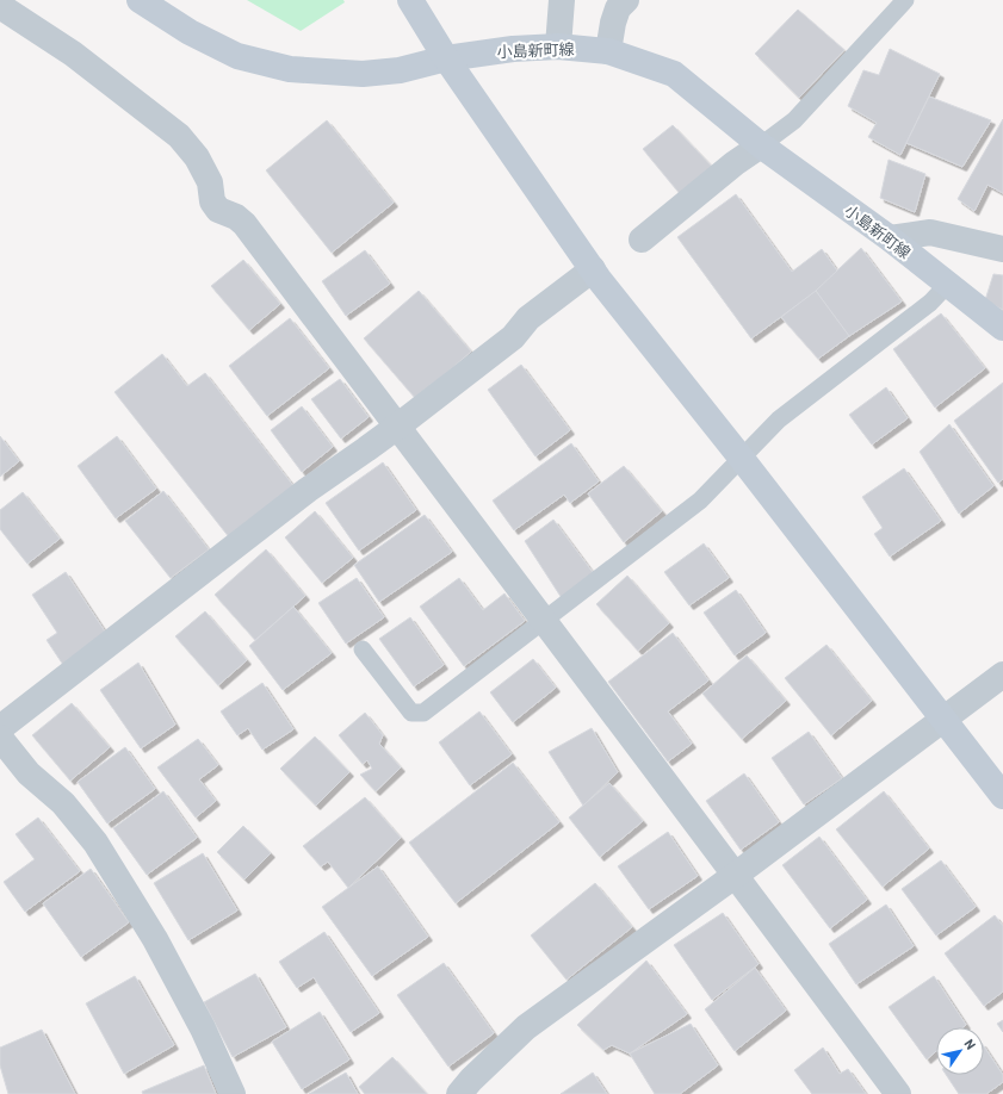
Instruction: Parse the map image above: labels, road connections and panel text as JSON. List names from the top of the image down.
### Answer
{
  "streets": {
    "street": ["小島新町線"]
  },
  "north": "top right"
}
